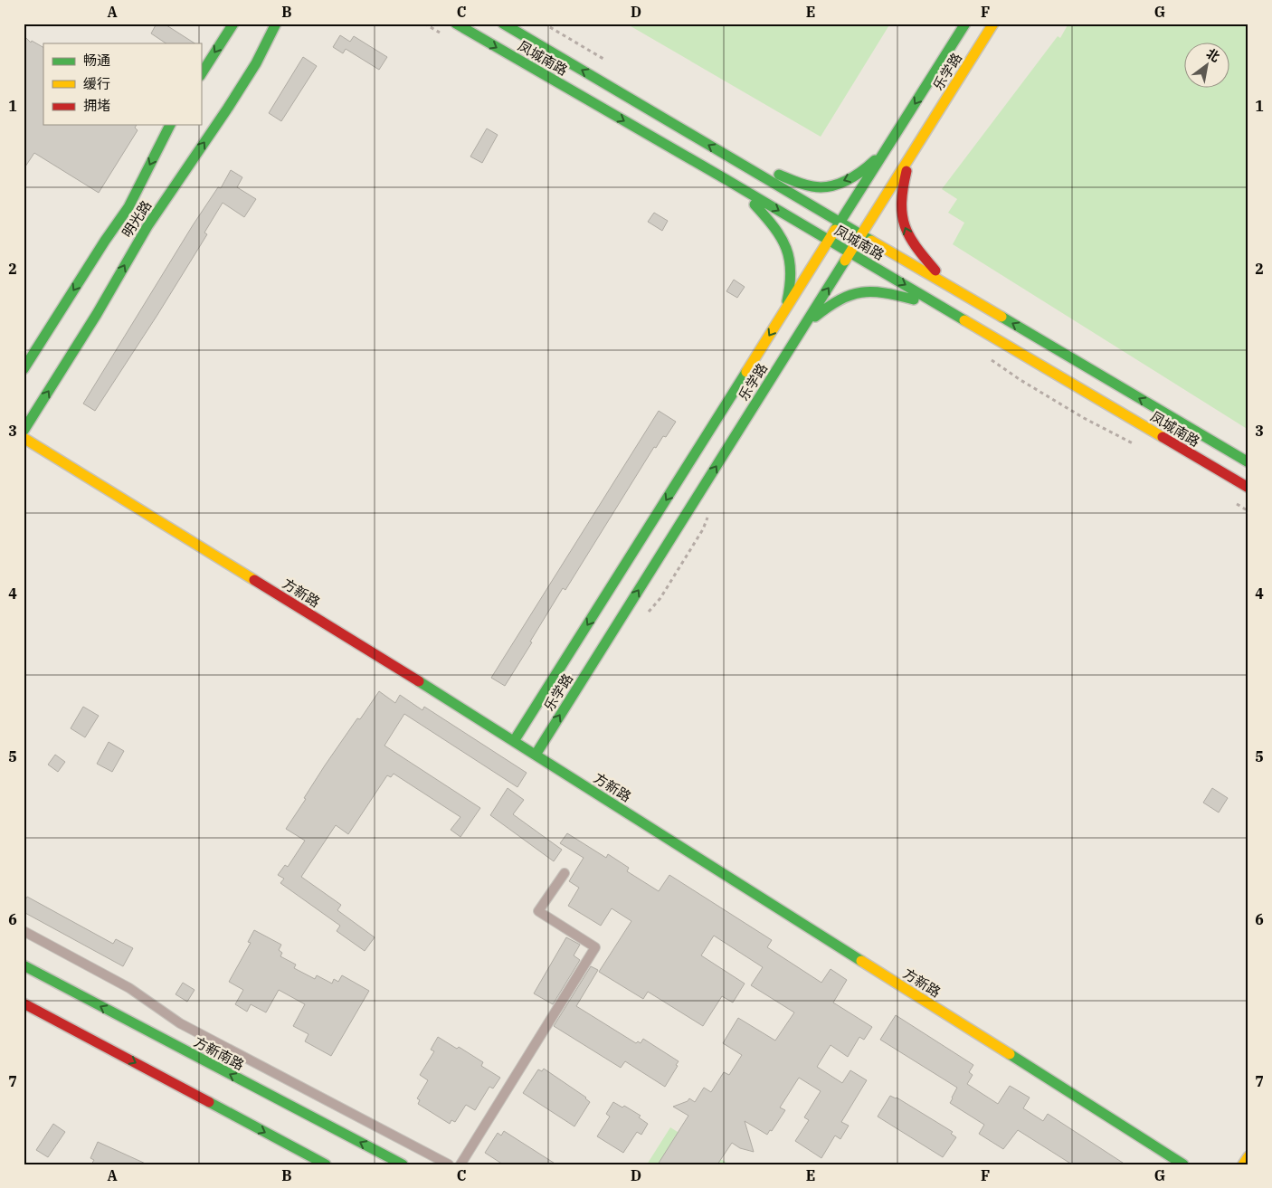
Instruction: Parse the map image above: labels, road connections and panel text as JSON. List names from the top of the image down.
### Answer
{
  "streets": {
    "street": [
      "凤城南路",
      "乐学路",
      "明光路",
      "方新路",
      "方新南路"
    ]
  },
  "crossings": [
    ["凤城南路", "乐学路"],
    ["乐学路", "方新路"]
  ],
  "legend": ["畅通", "缓行", "拥堵"],
  "north": "top right",
  "grid": {
    "columns": [
      "A",
      "B",
      "C",
      "D",
      "E",
      "F",
      "G"
    ],
    "rows": [
      "1",
      "2",
      "3",
      "4",
      "5",
      "6",
      "7"
    ]
  }
}
